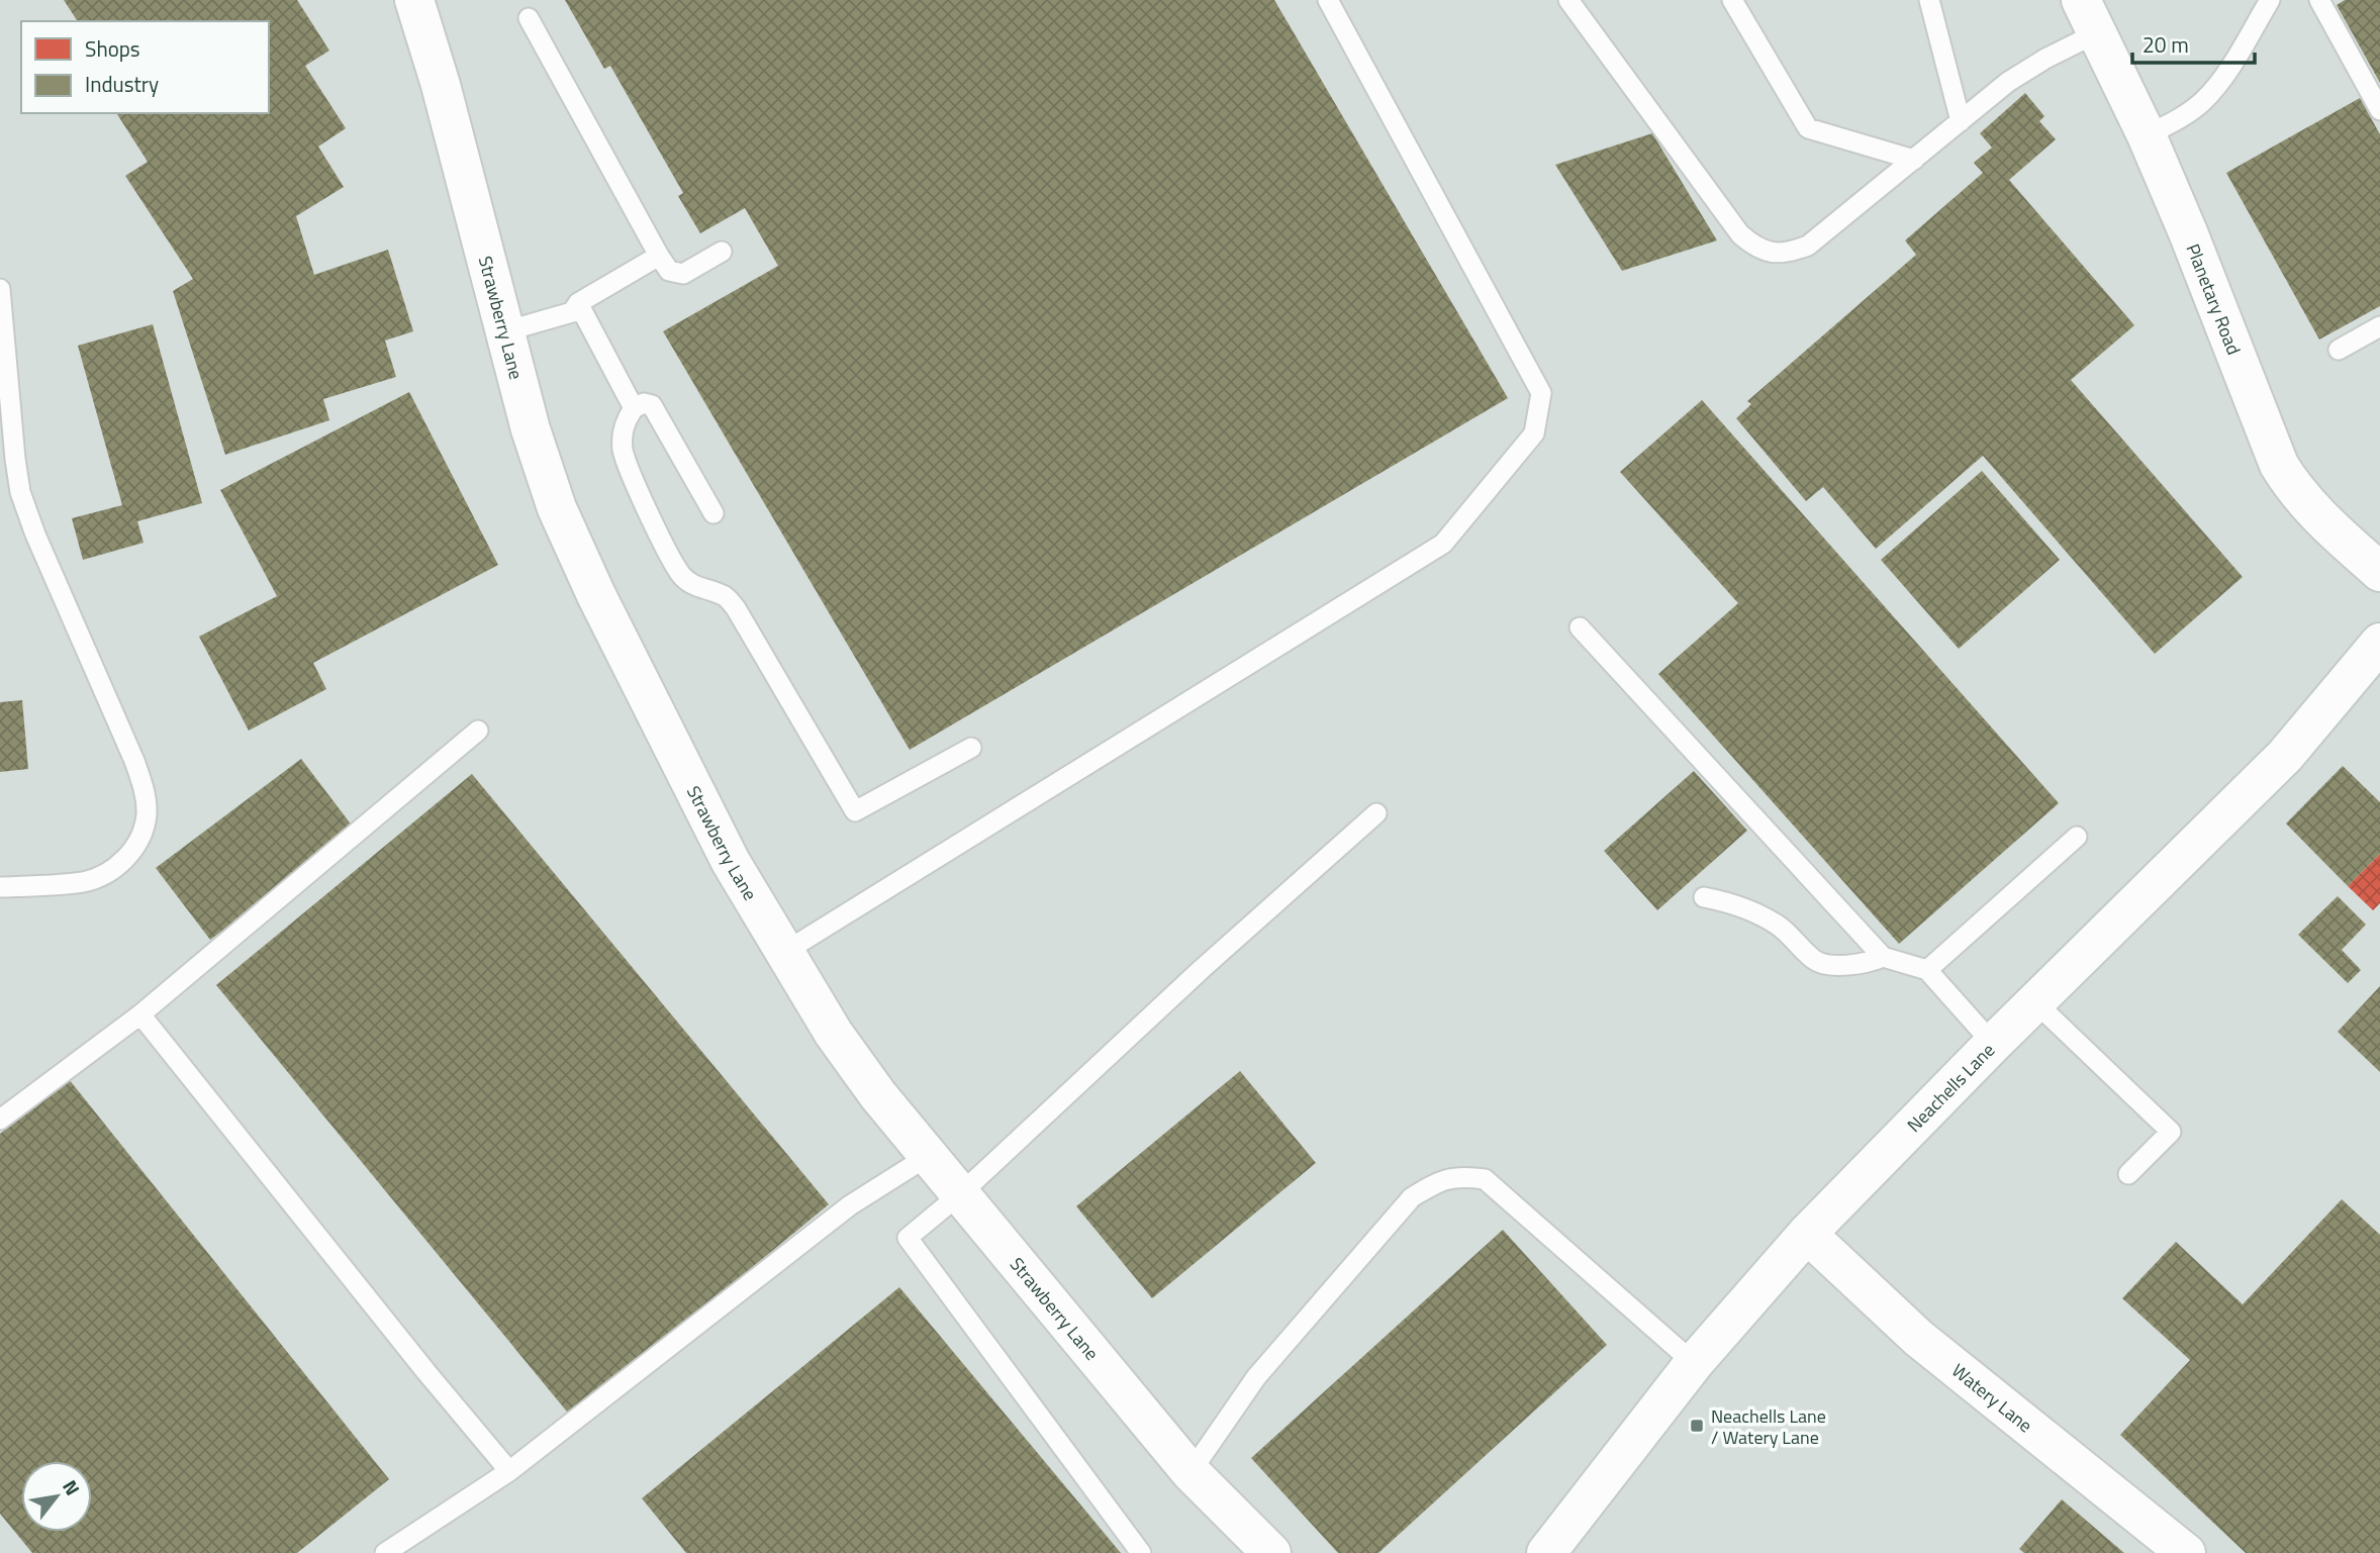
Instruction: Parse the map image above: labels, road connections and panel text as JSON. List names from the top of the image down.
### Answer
{
  "streets": {
    "street": [
      "Planetary Road",
      "Strawberry Lane",
      "Neachells Lane",
      "Watery Lane"
    ]
  },
  "crossings": [
    ["Neachells Lane", "Watery Lane"]
  ],
  "places": {
    "transit": ["Neachells Lane / Watery Lane"]
  },
  "legend": ["Shops", "Industry"],
  "scale_bar": "20 m",
  "north": "top right"
}
